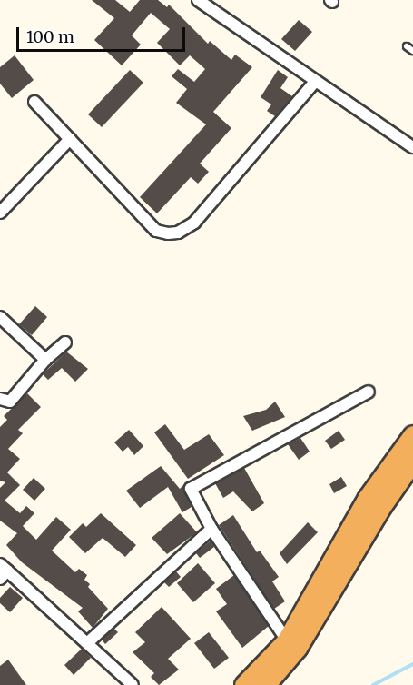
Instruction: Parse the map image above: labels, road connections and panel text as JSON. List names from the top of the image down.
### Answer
{
  "scale_bar": "100 m"
}
